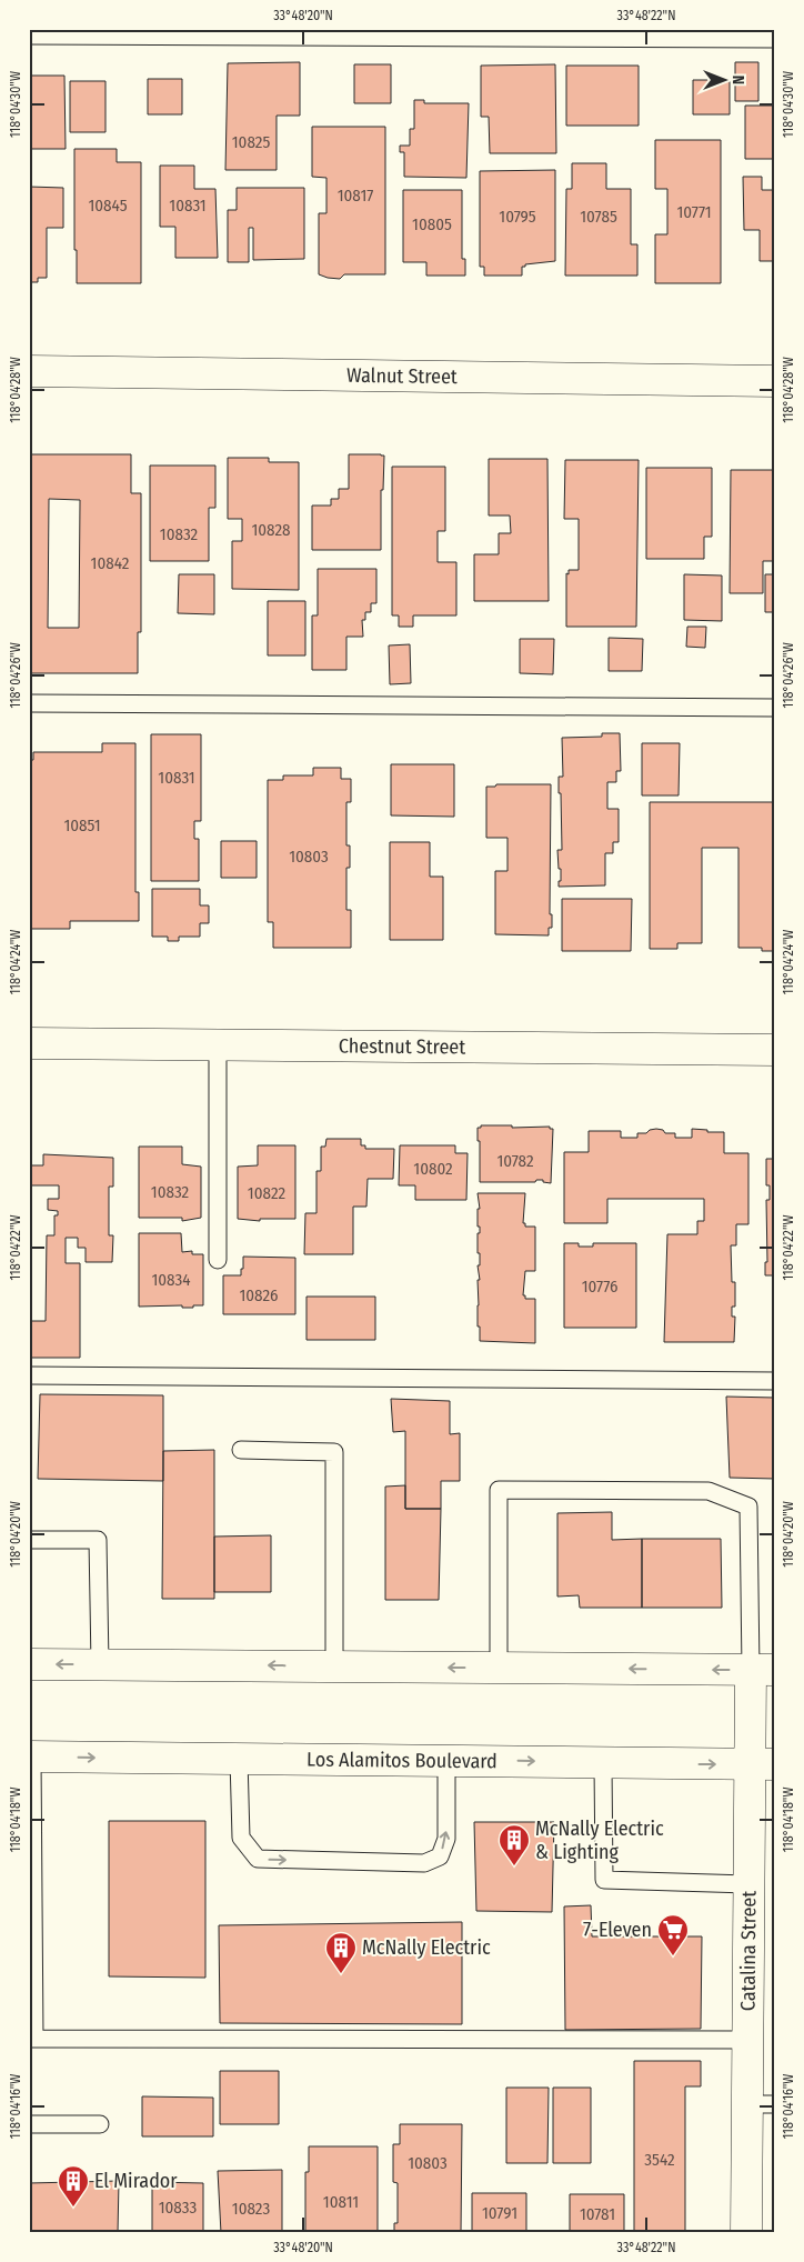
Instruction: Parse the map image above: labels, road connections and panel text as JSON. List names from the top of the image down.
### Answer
{
  "streets": {
    "street": [
      "Walnut Street",
      "Chestnut Street",
      "Los Alamitos Boulevard",
      "Catalina Street"
    ]
  },
  "crossings": [
    ["Los Alamitos Boulevard", "Catalina Street"]
  ],
  "places": {
    "building": ["McNally Electric & Lighting", "McNally Electric", "El Mirador"],
    "supermarket": ["7-Eleven"]
  },
  "house_numbers": [
    "10825",
    "10817",
    "10845",
    "10831",
    "10771",
    "10795",
    "10785",
    "10805",
    "10828",
    "10832",
    "10842",
    "10831",
    "10851",
    "10803",
    "10782",
    "10802",
    "10832",
    "10822",
    "10834",
    "10776",
    "10826",
    "3542",
    "10803",
    "10811",
    "10833",
    "10823",
    "10791",
    "10781"
  ],
  "north": "right",
  "coordinates": [
    "33°48'20\"N",
    "33°48'22\"N",
    "118°04'30\"W",
    "118°04'28\"W",
    "118°04'26\"W",
    "118°04'24\"W",
    "118°04'22\"W",
    "118°04'20\"W",
    "118°04'18\"W",
    "118°04'16\"W"
  ]
}
